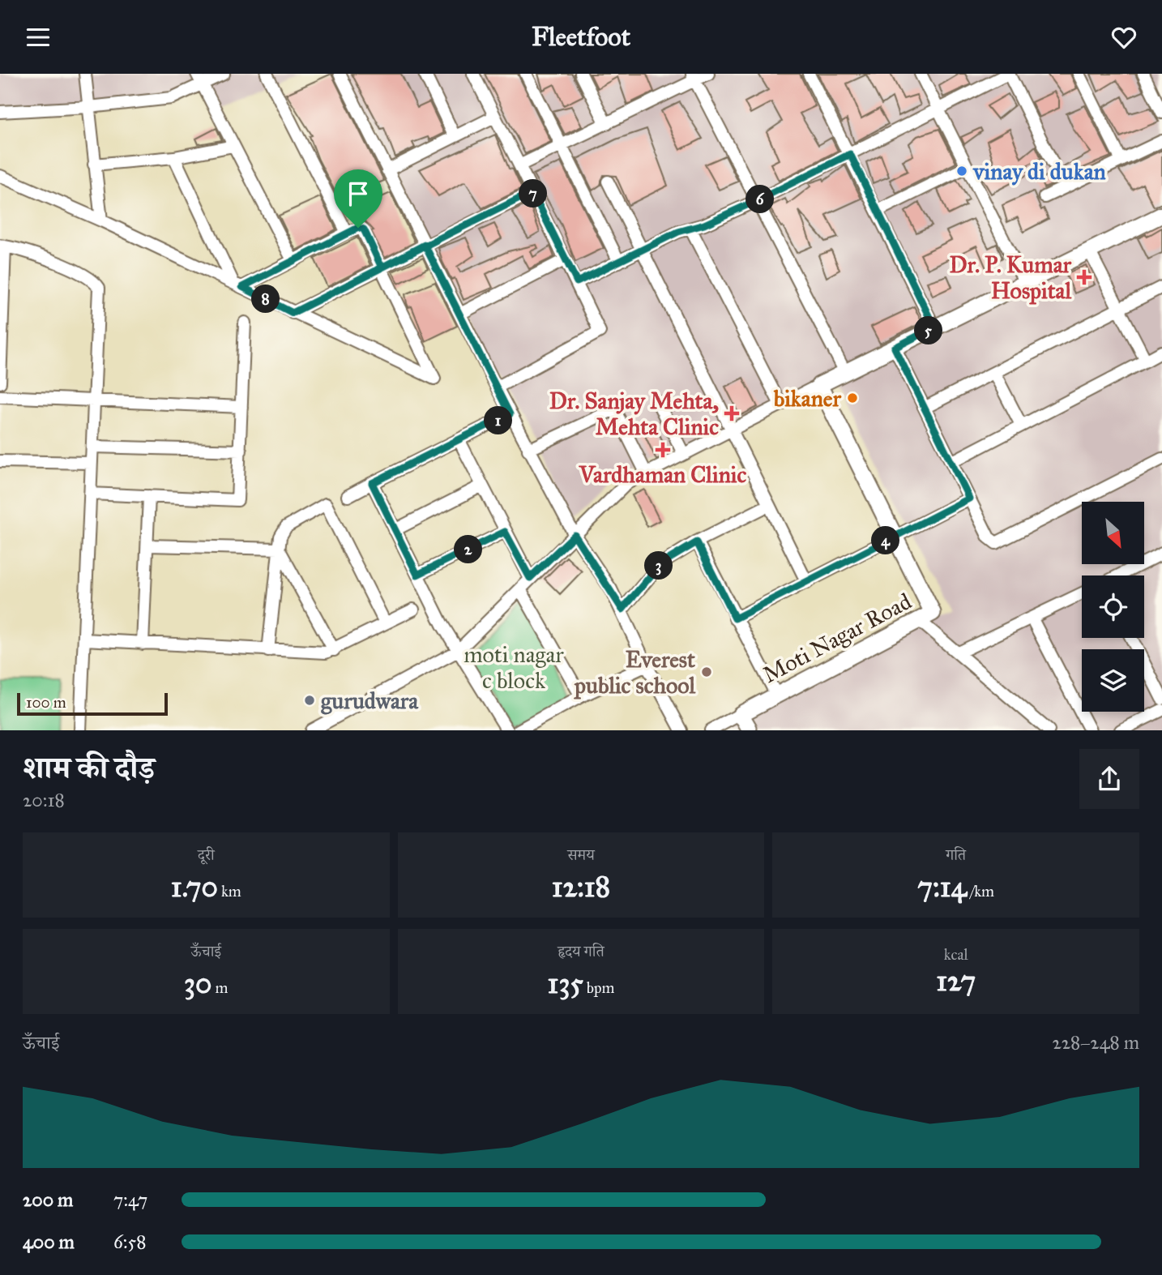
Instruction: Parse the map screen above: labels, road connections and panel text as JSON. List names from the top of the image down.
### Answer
{
  "streets": {
    "street": ["Moti Nagar Road"]
  },
  "parks": ["moti nagar c block"],
  "places": {
    "other": [
      "vinay di dukan",
      "bikaner",
      "Everest public school",
      "gurudwara"
    ],
    "health": ["Dr. P. Kumar Hospital", "Dr. Sanjay Mehta, Mehta Clinic", "Vardhaman Clinic"]
  },
  "scale_bar": "100 m",
  "north": "bottom right",
  "page": {
    "header": "Fleetfoot",
    "pins": [
      "7",
      "6",
      "8",
      "5",
      "1",
      "4",
      "2",
      "3"
    ],
    "scale": "100 m",
    "heading": ["शाम की दौड़", "20:18"],
    "stats": [
      ["दूरी", "1.70 km"],
      ["समय", "12:18"],
      ["गति", "7:14 /km"],
      ["ऊँचाई", "30 m"],
      ["हृदय गति", "135 bpm"],
      ["kcal", "127"]
    ],
    "chart": ["ऊँचाई", "228–248 m"],
    "list": [
      {
        "name": "200 m",
        "note": "7:47"
      },
      {
        "name": "400 m",
        "note": "6:58"
      }
    ]
  }
}
